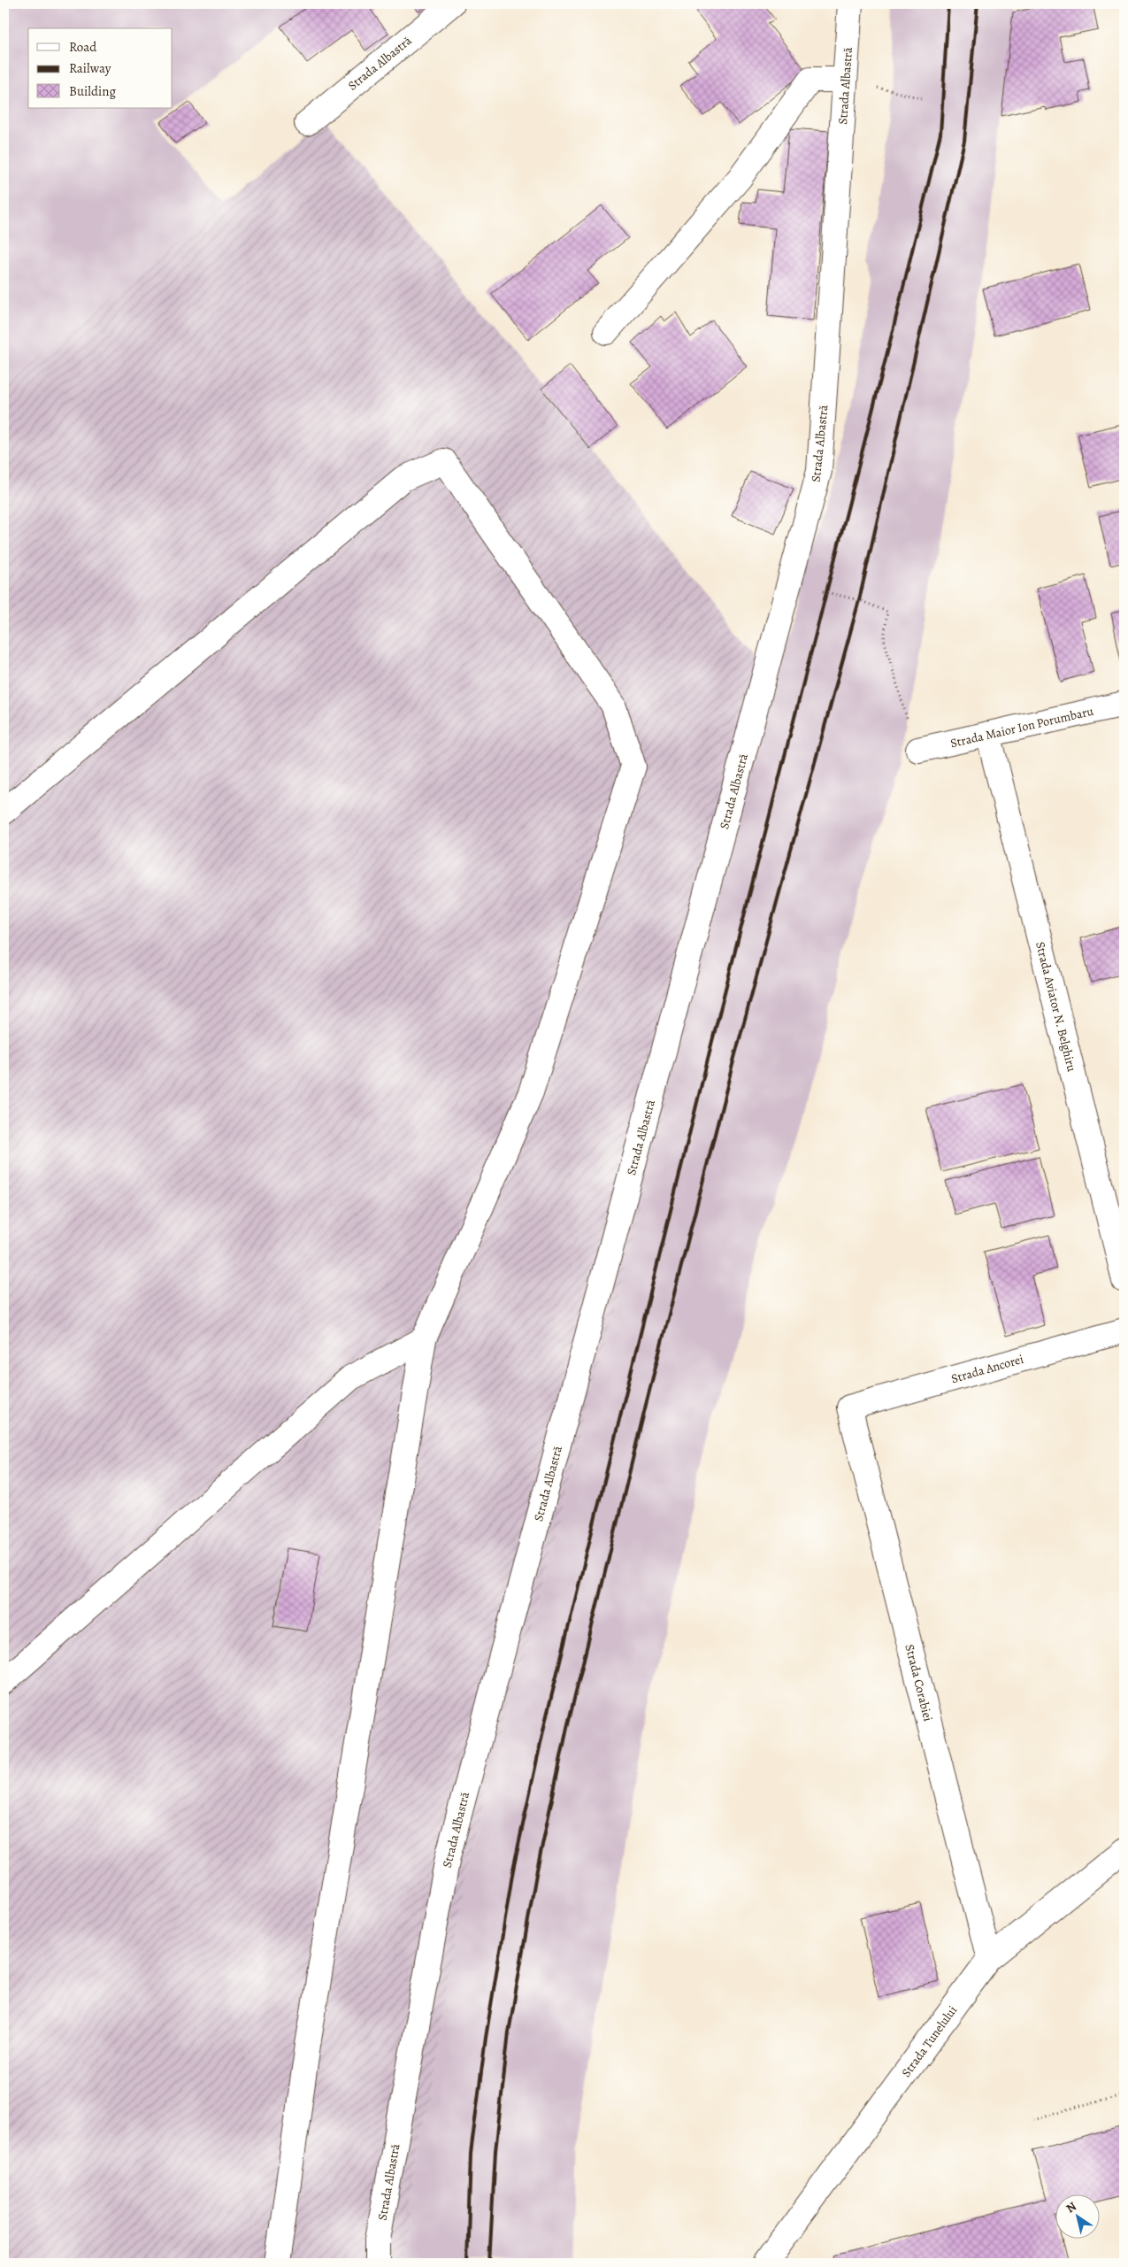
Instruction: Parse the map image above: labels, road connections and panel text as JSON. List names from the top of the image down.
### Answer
{
  "streets": {
    "street": [
      "Strada Albastră",
      "Strada Maior Ion Porumbaru",
      "Strada Aviator N. Belghiru",
      "Strada Ancorei",
      "Strada Corabiei",
      "Strada Tunelului"
    ]
  },
  "crossings": [
    ["Strada Maior Ion Porumbaru", "Strada Aviator N. Belghiru"],
    ["Strada Ancorei", "Strada Corabiei"],
    ["Strada Corabiei", "Strada Tunelului"]
  ],
  "legend": ["Road", "Railway", "Building"],
  "north": "top left"
}
